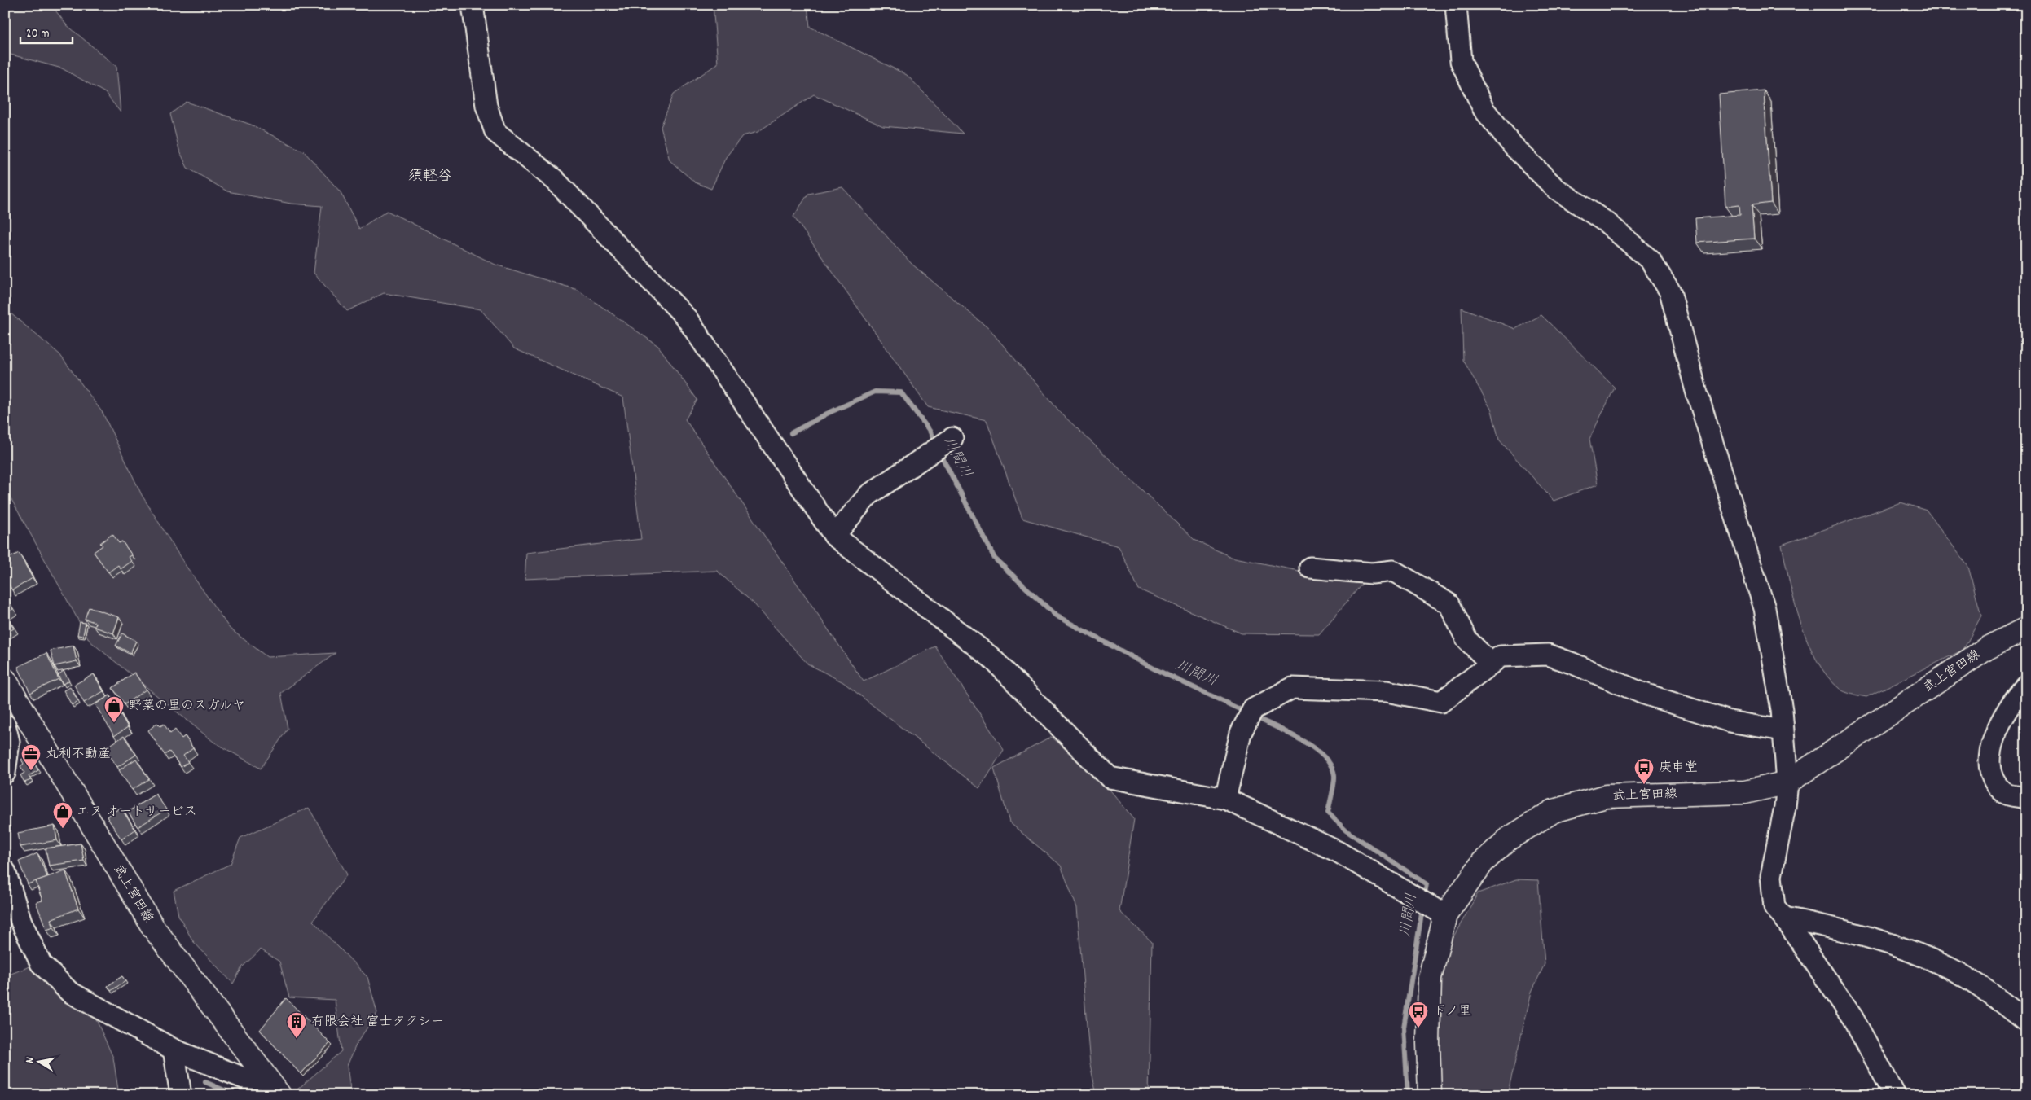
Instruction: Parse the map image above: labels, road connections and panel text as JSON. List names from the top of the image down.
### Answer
{
  "streets": {
    "main road": ["武上宮田線"]
  },
  "districts": ["須軽谷"],
  "water": ["川間川"],
  "places": {
    "shop": ["野菜の里のスガルヤ", "エヌ オートサービス"],
    "office": ["丸利不動産"],
    "bus stop": ["庚申堂", "下ノ里"],
    "building": ["有限会社 富士タクシー"]
  },
  "scale_bar": "20 m",
  "north": "left"
}
